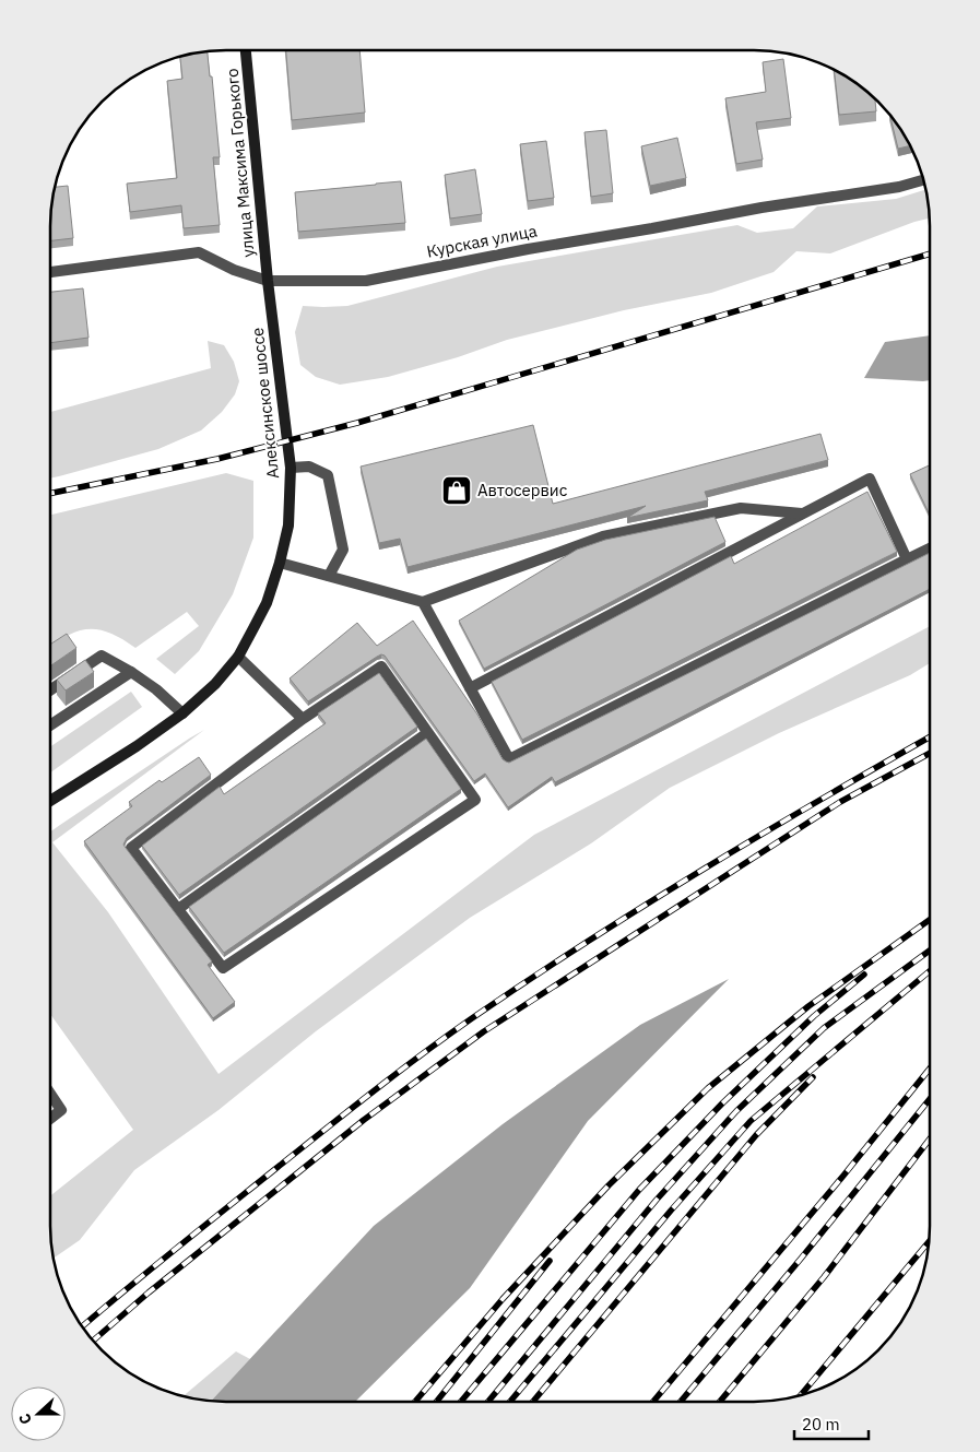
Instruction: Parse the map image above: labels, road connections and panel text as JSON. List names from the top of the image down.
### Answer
{
  "streets": {
    "main road": ["улица Максима Горького", "Алексинское шоссе"],
    "street": ["Курская улица"]
  },
  "crossings": [
    ["улица Максима Горького", "Курская улица"],
    ["улица Максима Горького", "Алексинское шоссе"],
    ["Курская улица", "Алексинское шоссе"]
  ],
  "places": {
    "shop": ["Автосервис"]
  },
  "scale_bar": "20 m",
  "north": "left"
}
